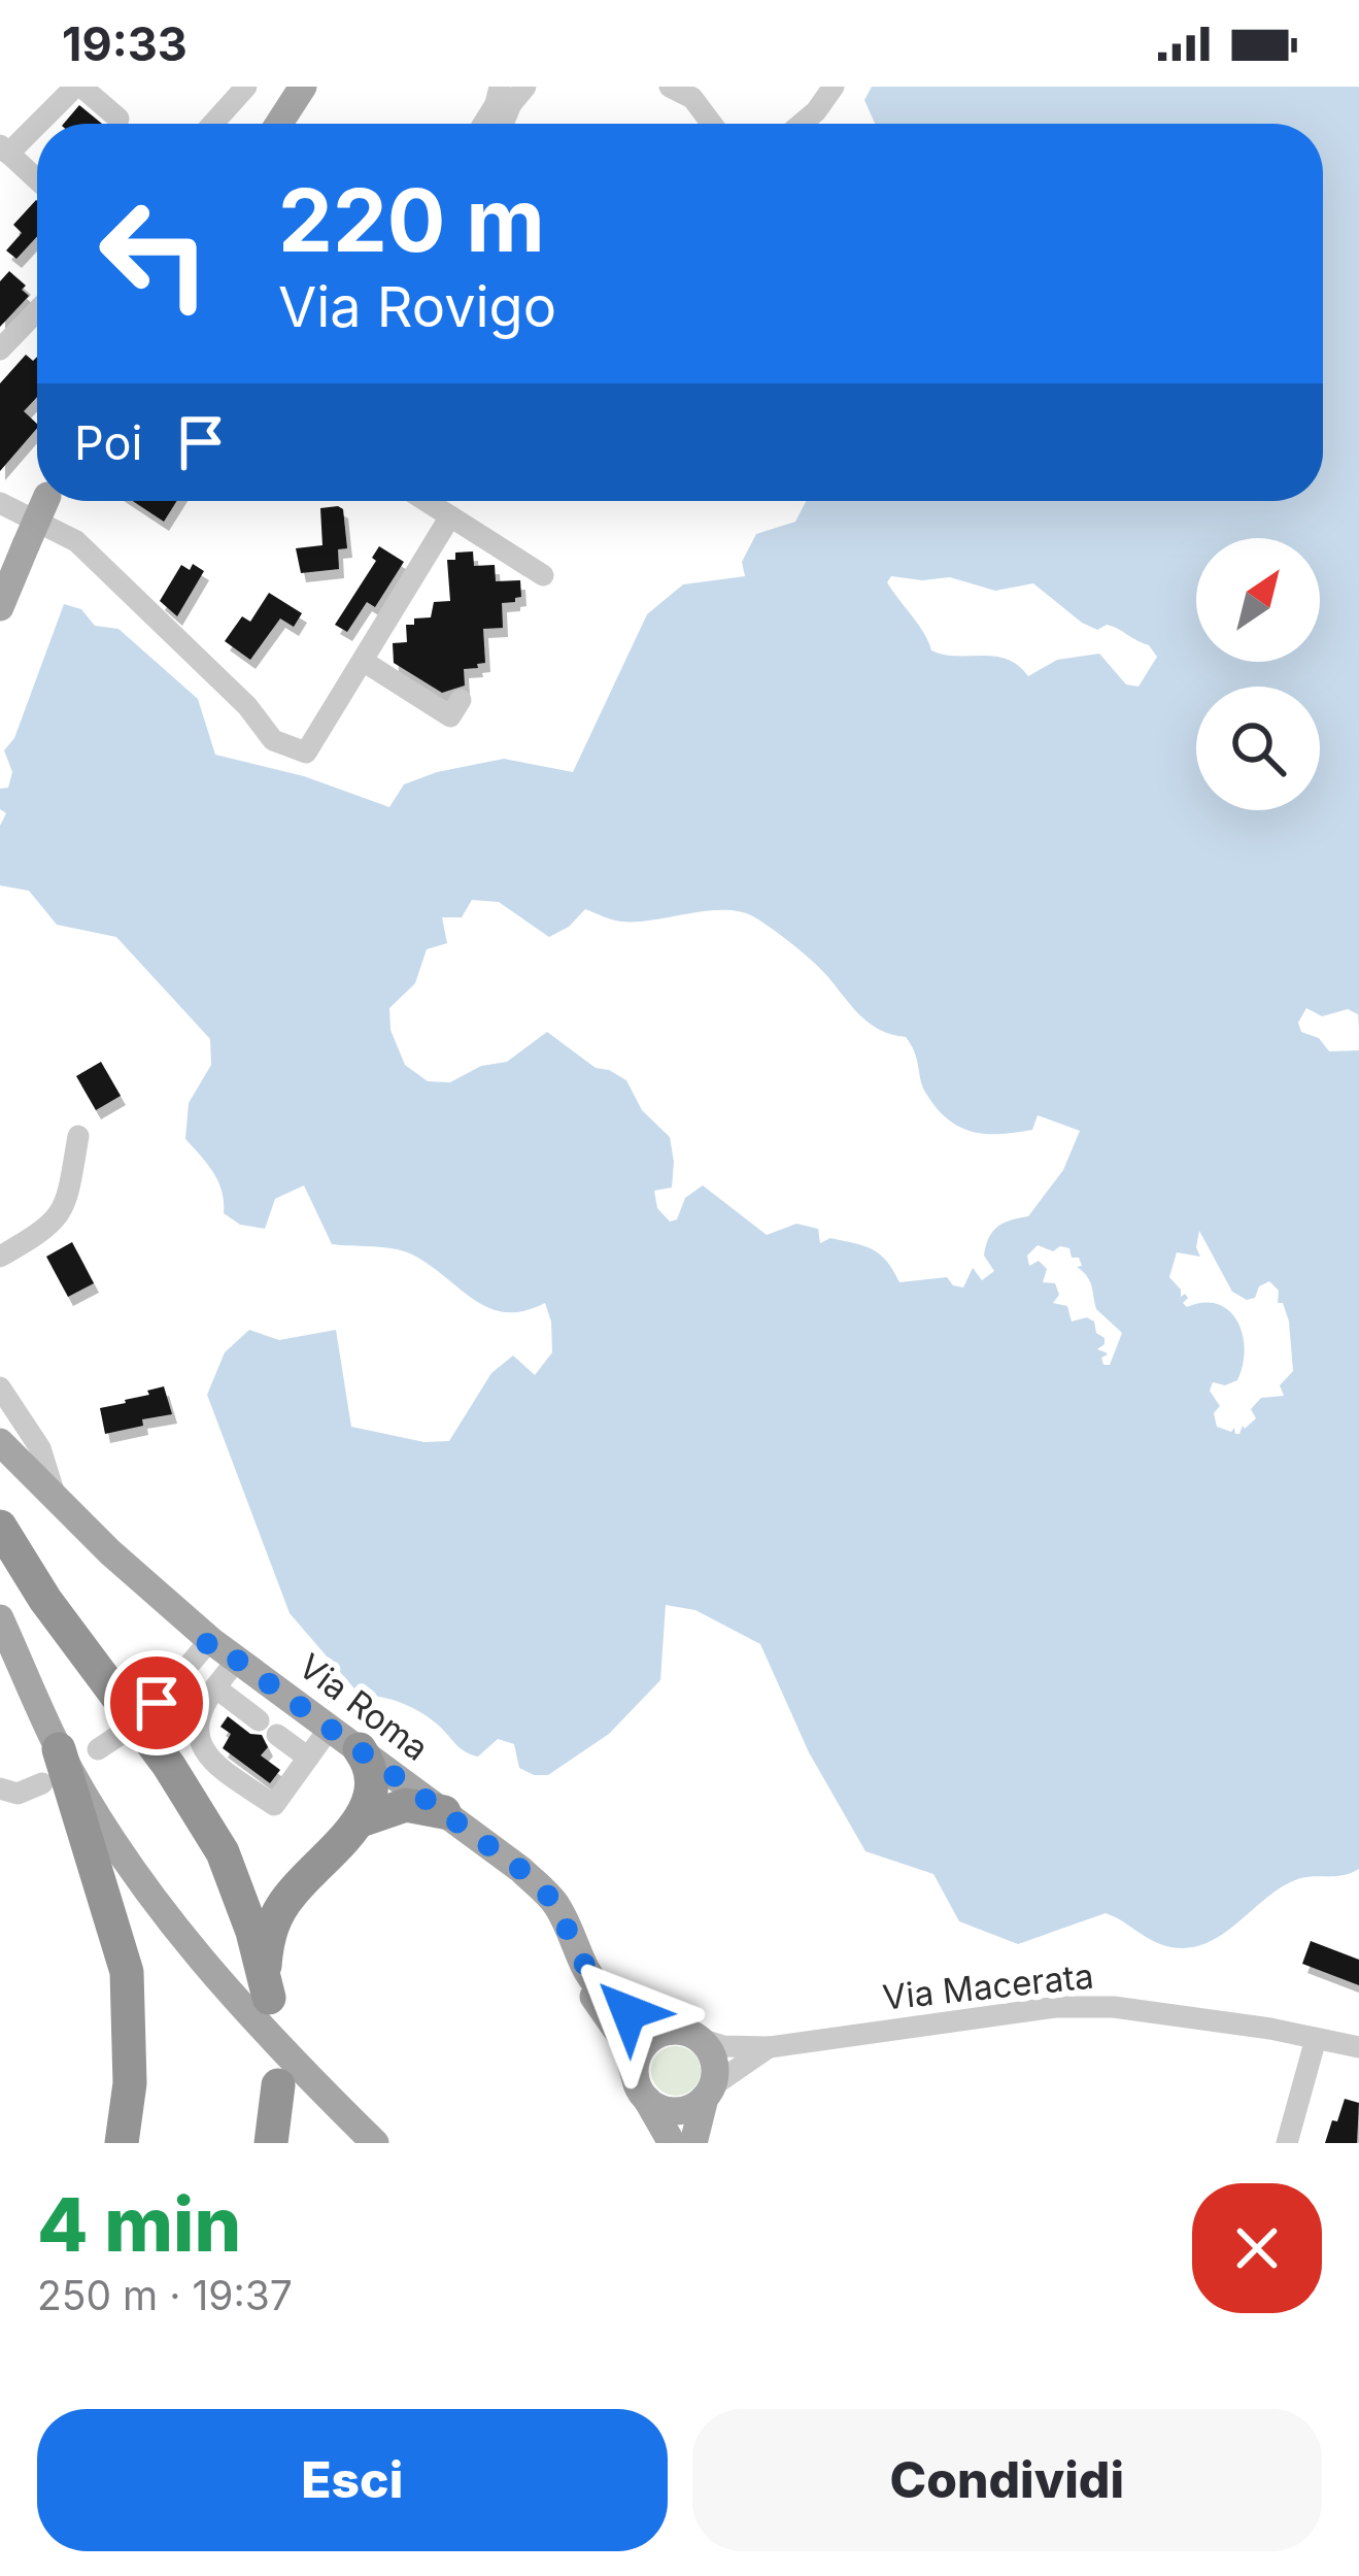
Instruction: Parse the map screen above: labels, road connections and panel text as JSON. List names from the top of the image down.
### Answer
{
  "streets": {
    "main road": ["Via Roma"],
    "street": ["Via Macerata"]
  },
  "crossings": [
    ["Via Roma", "Via Macerata"]
  ],
  "north": "top right",
  "page": {
    "status": "19:33",
    "turn": ["220 m", "Via Rovigo"],
    "then": "Poi",
    "heading": ["4 min", "250 m · 19:37"],
    "buttons": ["Esci", "Condividi"]
  }
}
